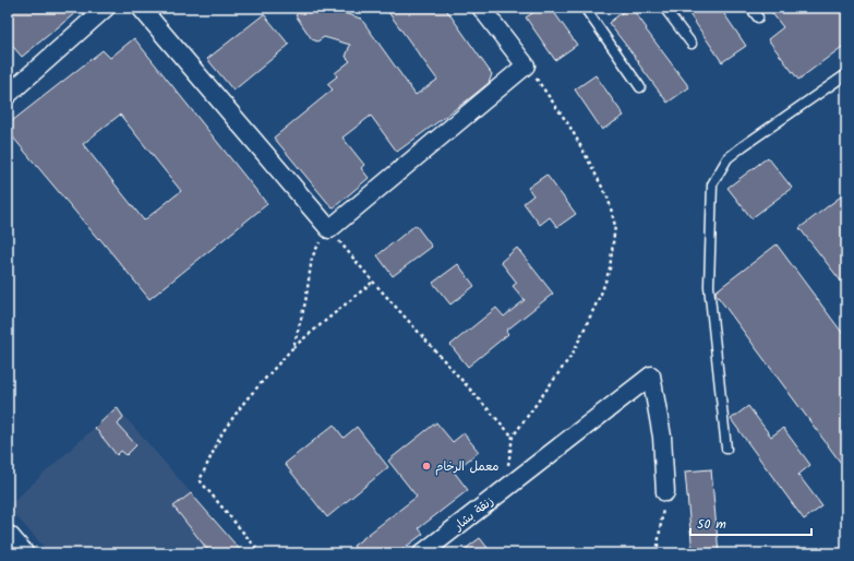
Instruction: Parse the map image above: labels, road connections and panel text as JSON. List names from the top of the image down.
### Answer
{
  "streets": {
    "street": ["زنقة بشار"]
  },
  "places": ["معمل الرخام"],
  "scale_bar": "50 m"
}
